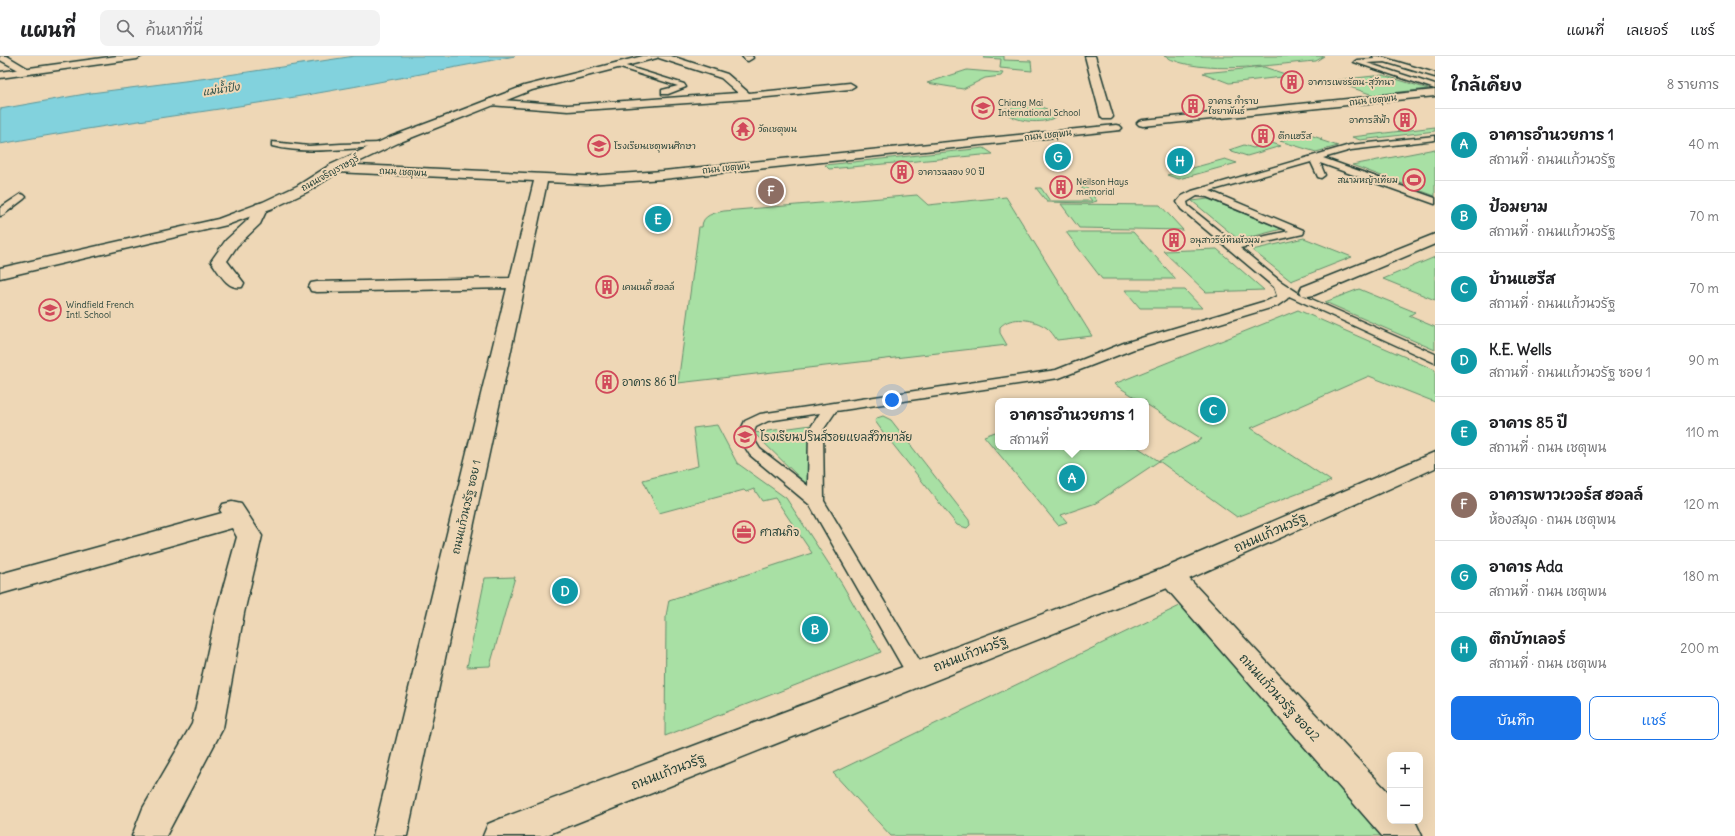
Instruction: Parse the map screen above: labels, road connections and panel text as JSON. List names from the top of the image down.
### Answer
{
  "streets": {
    "street": [
      "ถนน เชตุพน",
      "ถนนเจริญราษฎร์",
      "ถนนแก้วนวรัฐ ซอย 1",
      "ถนนแก้วนวรัฐ",
      "ถนนแก้วนวรัฐ ซอย2"
    ]
  },
  "crossings": [
    ["ถนน เชตุพน", "ถนนเจริญราษฎร์"],
    ["ถนน เชตุพน", "ถนนแก้วนวรัฐ ซอย 1"],
    ["ถนนแก้วนวรัฐ", "ถนนแก้วนวรัฐ ซอย2"]
  ],
  "water": ["แม่น้ำปิง"],
  "places": {
    "building": [
      "อาคารเพชรัตน-สุวัทนา",
      "อาคาร กำราบ ไชยาพันธ์",
      "อาคารสีฟ้า",
      "ตึกแฮรีส",
      "อาคารฉลอง 90 ปี",
      "Neilson Hays memorial",
      "อนุสาวรีย์หินหัวมุม",
      "เคนเนดี้ ฮอลล์",
      "อาคาร 86 ปี"
    ],
    "school or university": [
      "Chiang Mai International School",
      "โรงเรียนเชตุพนศึกษา",
      "Windfield French Intl. School",
      "โรงเรียนปรินส์รอยแยลส์วิทยาลัย"
    ],
    "temple": ["วัดเชตุพน"],
    "sports": ["สนามหญ้าเทียม"],
    "office": ["ศาสนกิจ"]
  },
  "page": {
    "header": "แผนที่",
    "search": "ค้นหาที่นี่",
    "nav": ["แผนที่", "เลเยอร์", "แชร์"],
    "heading": ["ใกล้เคียง", "8 รายการ"],
    "list": [
      {
        "mark": "A",
        "name": "อาคารอำนวยการ 1",
        "note": "สถานที่ · ถนนแก้วนวรัฐ",
        "value": "40 m"
      },
      {
        "mark": "B",
        "name": "ป้อมยาม",
        "note": "สถานที่ · ถนนแก้วนวรัฐ",
        "value": "70 m"
      },
      {
        "mark": "C",
        "name": "บ้านแฮรีส",
        "note": "สถานที่ · ถนนแก้วนวรัฐ",
        "value": "70 m"
      },
      {
        "mark": "D",
        "name": "K.E. Wells",
        "note": "สถานที่ · ถนนแก้วนวรัฐ ซอย 1",
        "value": "90 m"
      },
      {
        "mark": "E",
        "name": "อาคาร 85 ปี",
        "note": "สถานที่ · ถนน เชตุพน",
        "value": "110 m"
      },
      {
        "mark": "F",
        "name": "อาคารพาวเวอร์ส ฮอลล์",
        "note": "ห้องสมุด · ถนน เชตุพน",
        "value": "120 m"
      },
      {
        "mark": "G",
        "name": "อาคาร Ada",
        "note": "สถานที่ · ถนน เชตุพน",
        "value": "180 m"
      },
      {
        "mark": "H",
        "name": "ตึกบัทเลอร์",
        "note": "สถานที่ · ถนน เชตุพน",
        "value": "200 m"
      }
    ],
    "pins": [
      "G",
      "H",
      "F",
      "E",
      "C",
      "A",
      "D",
      "B"
    ],
    "popup": ["อาคารอำนวยการ 1", "สถานที่"],
    "buttons": ["บันทึก", "แชร์"],
    "map_buttons": ["+", "−"]
  }
}
